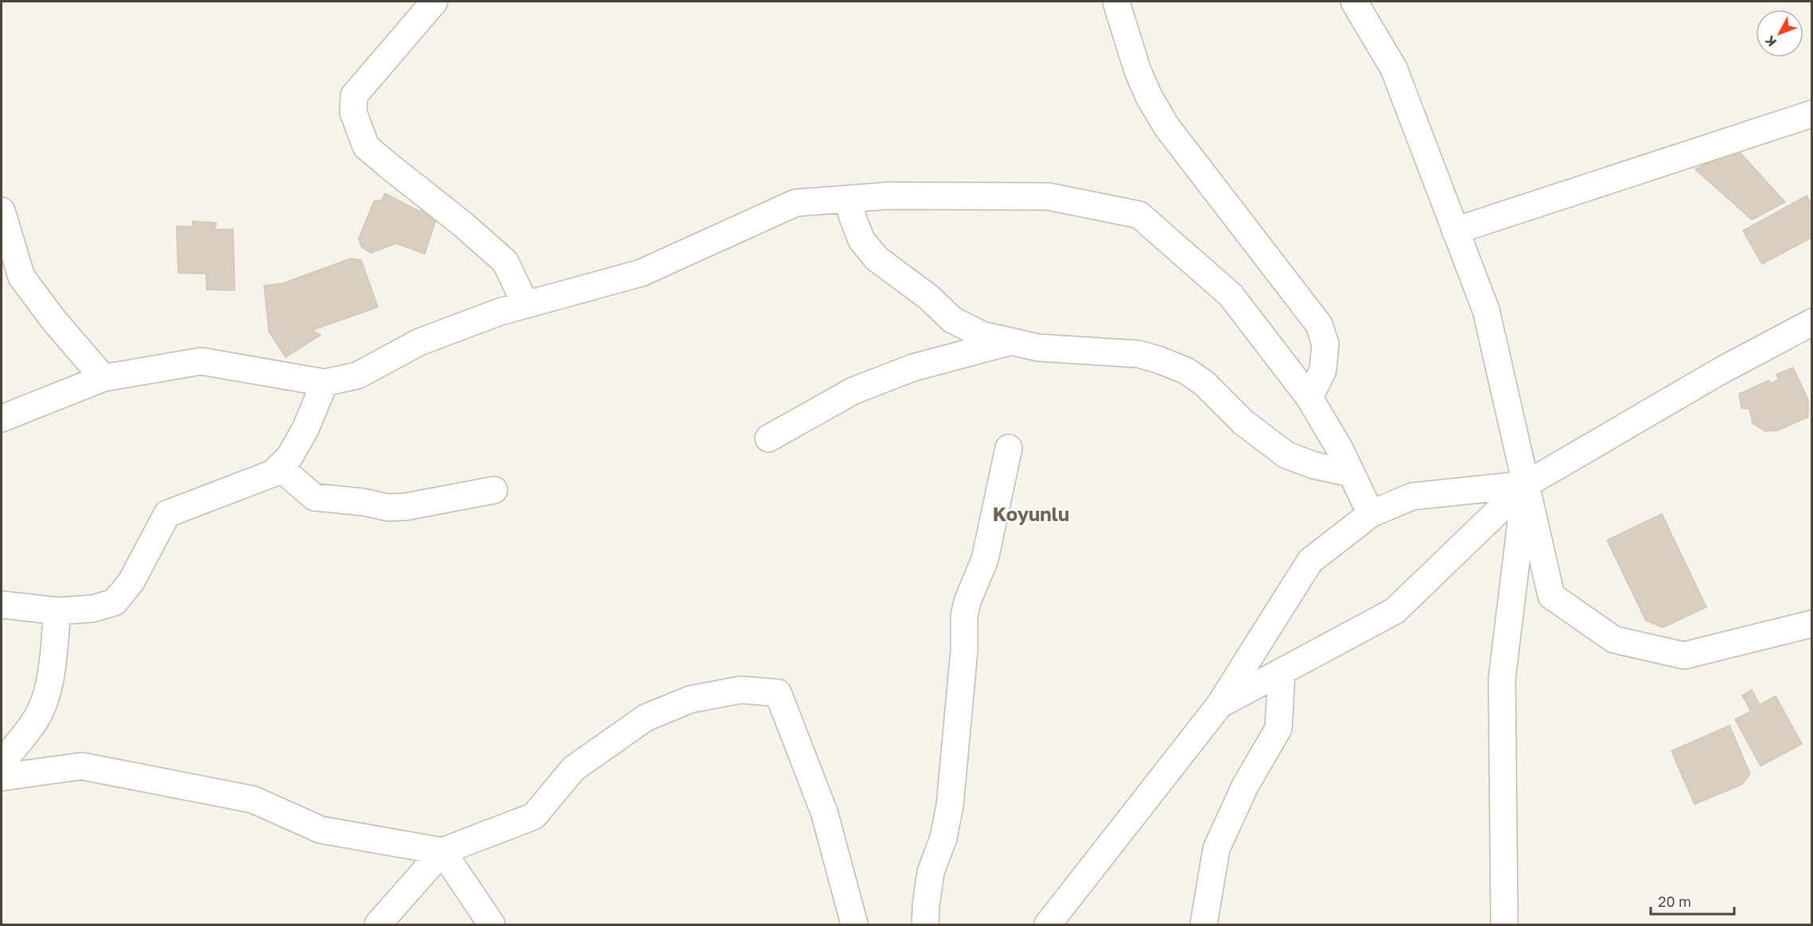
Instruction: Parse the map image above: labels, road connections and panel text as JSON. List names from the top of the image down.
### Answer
{
  "districts": ["Koyunlu"],
  "scale_bar": "20 m",
  "north": "bottom left"
}
